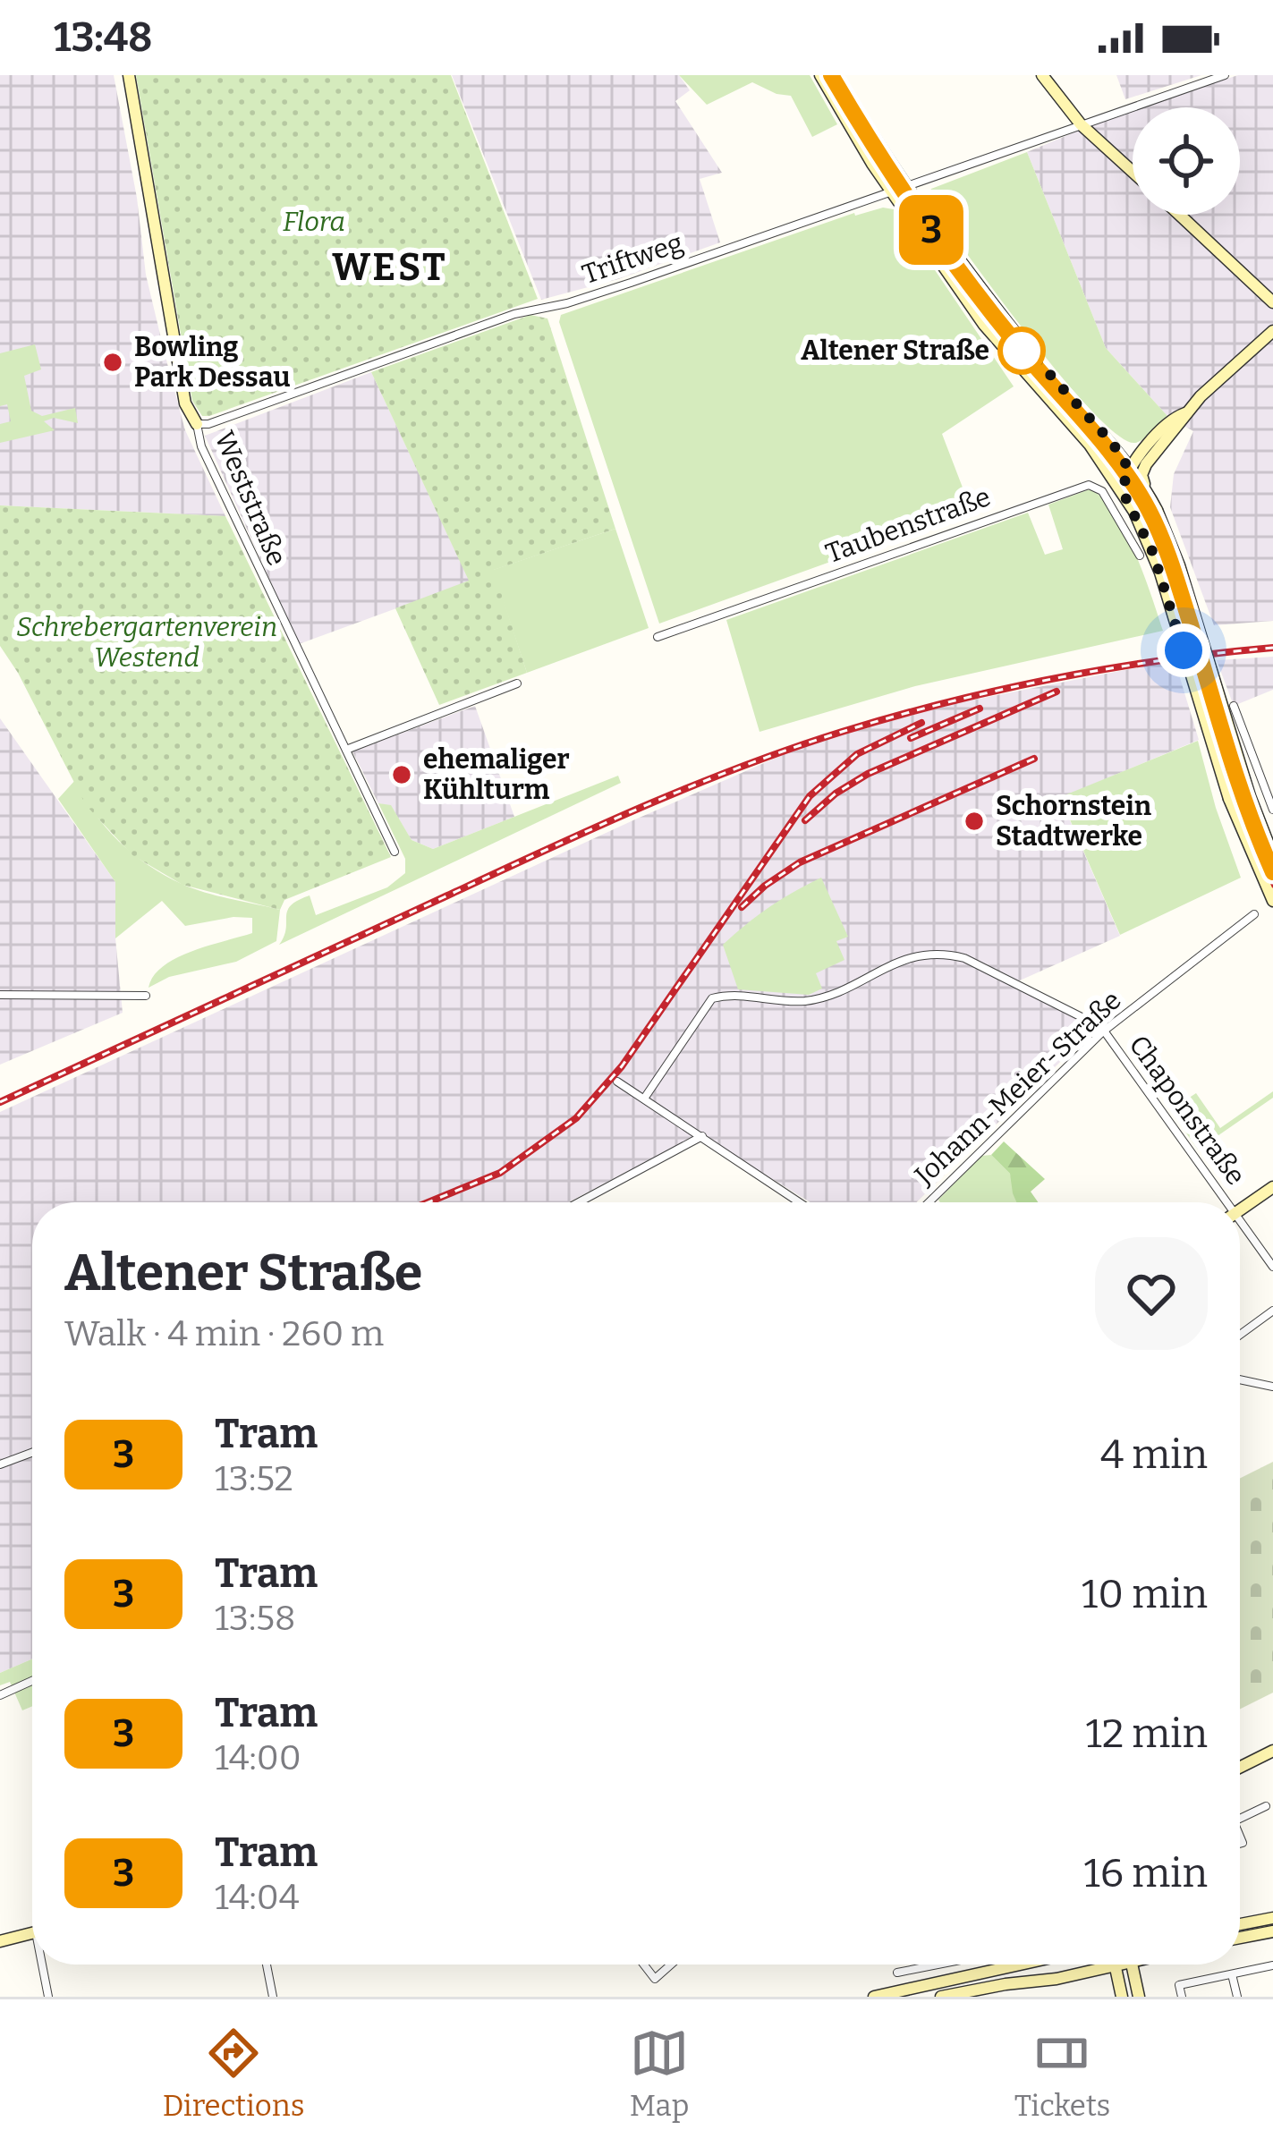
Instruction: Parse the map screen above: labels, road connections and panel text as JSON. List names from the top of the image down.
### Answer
{
  "streets": {
    "main road": ["Weststraße"],
    "street": [
      "Triftweg",
      "Taubenstraße",
      "Johann-Meier-Straße",
      "Chaponstraße"
    ]
  },
  "crossings": [
    ["Triftweg", "Weststraße"],
    ["Johann-Meier-Straße", "Chaponstraße"]
  ],
  "districts": ["WEST"],
  "parks": ["Flora", "Schrebergartenverein Westend"],
  "places": [
    "Altener Straße",
    "Bowling Park Dessau",
    "ehemaliger Kühlturm",
    "Schornstein Stadtwerke"
  ],
  "lines": ["tram line 3"],
  "page": {
    "status": "13:48",
    "on_map": "3",
    "heading": ["Altener Straße", "Walk · 4 min · 260 m"],
    "list": [
      {
        "mark": "3",
        "name": "Tram",
        "note": "13:52",
        "value": "4 min"
      },
      {
        "mark": "3",
        "name": "Tram",
        "note": "13:58",
        "value": "10 min"
      },
      {
        "mark": "3",
        "name": "Tram",
        "note": "14:00",
        "value": "12 min"
      },
      {
        "mark": "3",
        "name": "Tram",
        "note": "14:04",
        "value": "16 min"
      }
    ],
    "tabs": ["Directions", "Map", "Tickets"]
  }
}
